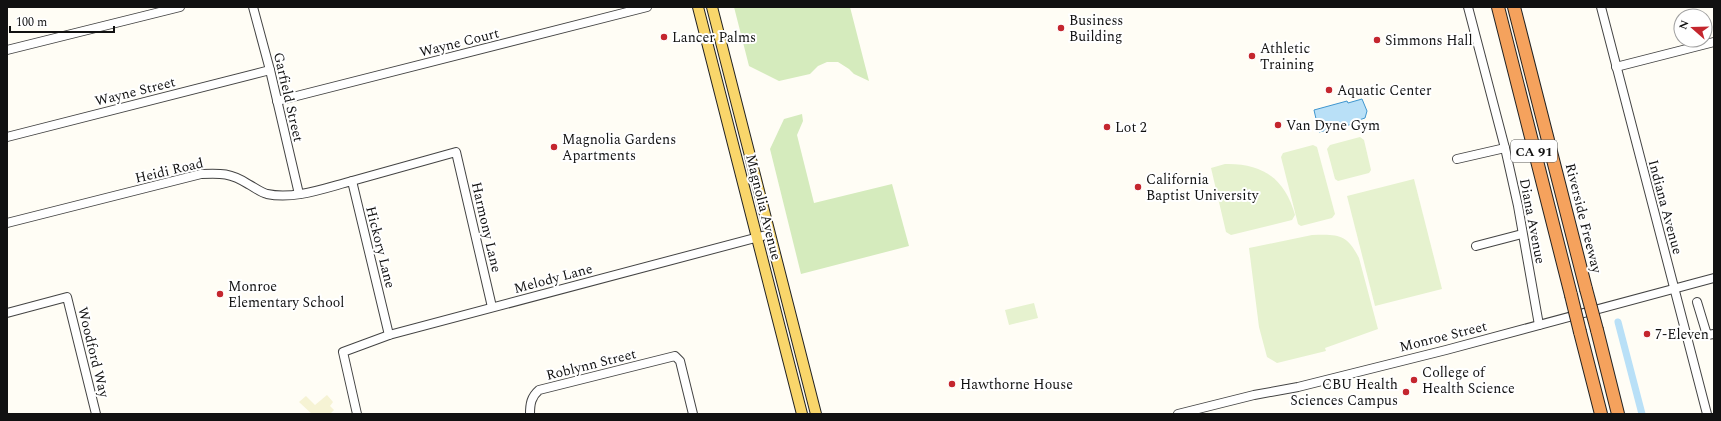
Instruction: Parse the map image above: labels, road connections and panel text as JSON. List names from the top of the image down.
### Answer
{
  "streets": {
    "highway": ["CA 91", "Riverside Freeway"],
    "main road": ["Magnolia Avenue"],
    "street": [
      "Wayne Court",
      "Wayne Street",
      "Garfield Street",
      "Heidi Road",
      "Indiana Avenue",
      "Diana Avenue",
      "Harmony Lane",
      "Hickory Lane",
      "Melody Lane",
      "Monroe Street",
      "Woodford Way",
      "Roblynn Street"
    ]
  },
  "crossings": [
    ["Wayne Court", "Garfield Street"],
    ["Wayne Street", "Garfield Street"],
    ["Garfield Street", "Heidi Road"],
    ["Heidi Road", "Harmony Lane"],
    ["Heidi Road", "Hickory Lane"],
    ["Magnolia Avenue", "Melody Lane"],
    ["Indiana Avenue", "Monroe Street"],
    ["Diana Avenue", "Monroe Street"],
    ["Harmony Lane", "Hickory Lane"],
    ["Harmony Lane", "Melody Lane"],
    ["Hickory Lane", "Melody Lane"]
  ],
  "places": [
    "Business Building",
    "Lancer Palms",
    "Simmons Hall",
    "Athletic Training",
    "Aquatic Center",
    "Van Dyne Gym",
    "Lot 2",
    "Magnolia Gardens Apartments",
    "California Baptist University",
    "Monroe Elementary School",
    "7-Eleven",
    "College of Health Science",
    "Hawthorne House",
    "CBU Health Sciences Campus"
  ],
  "scale_bar": "100 m",
  "north": "left"
}
